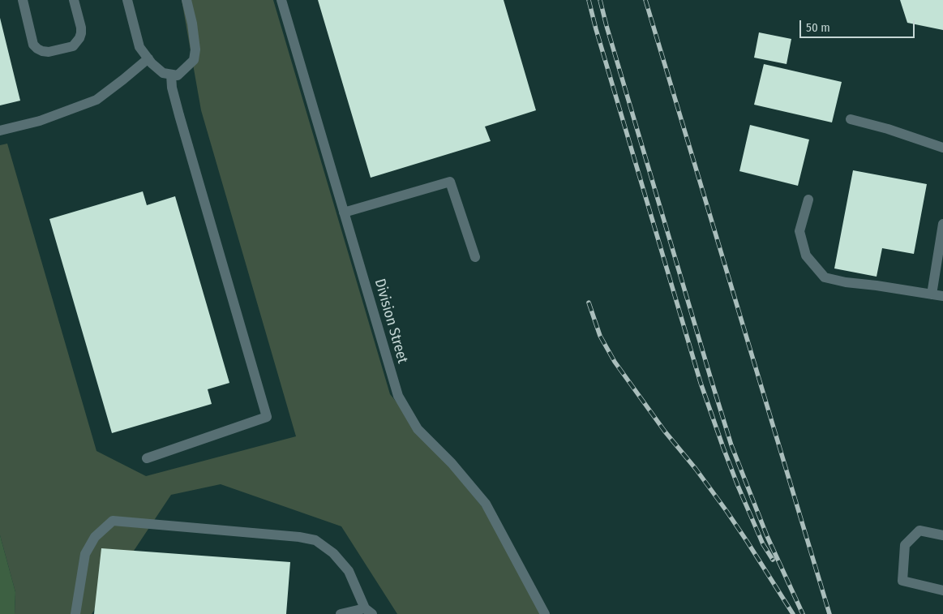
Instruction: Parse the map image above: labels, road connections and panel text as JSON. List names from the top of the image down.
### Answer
{
  "streets": {
    "lane": ["Division Street"]
  },
  "scale_bar": "50 m"
}
